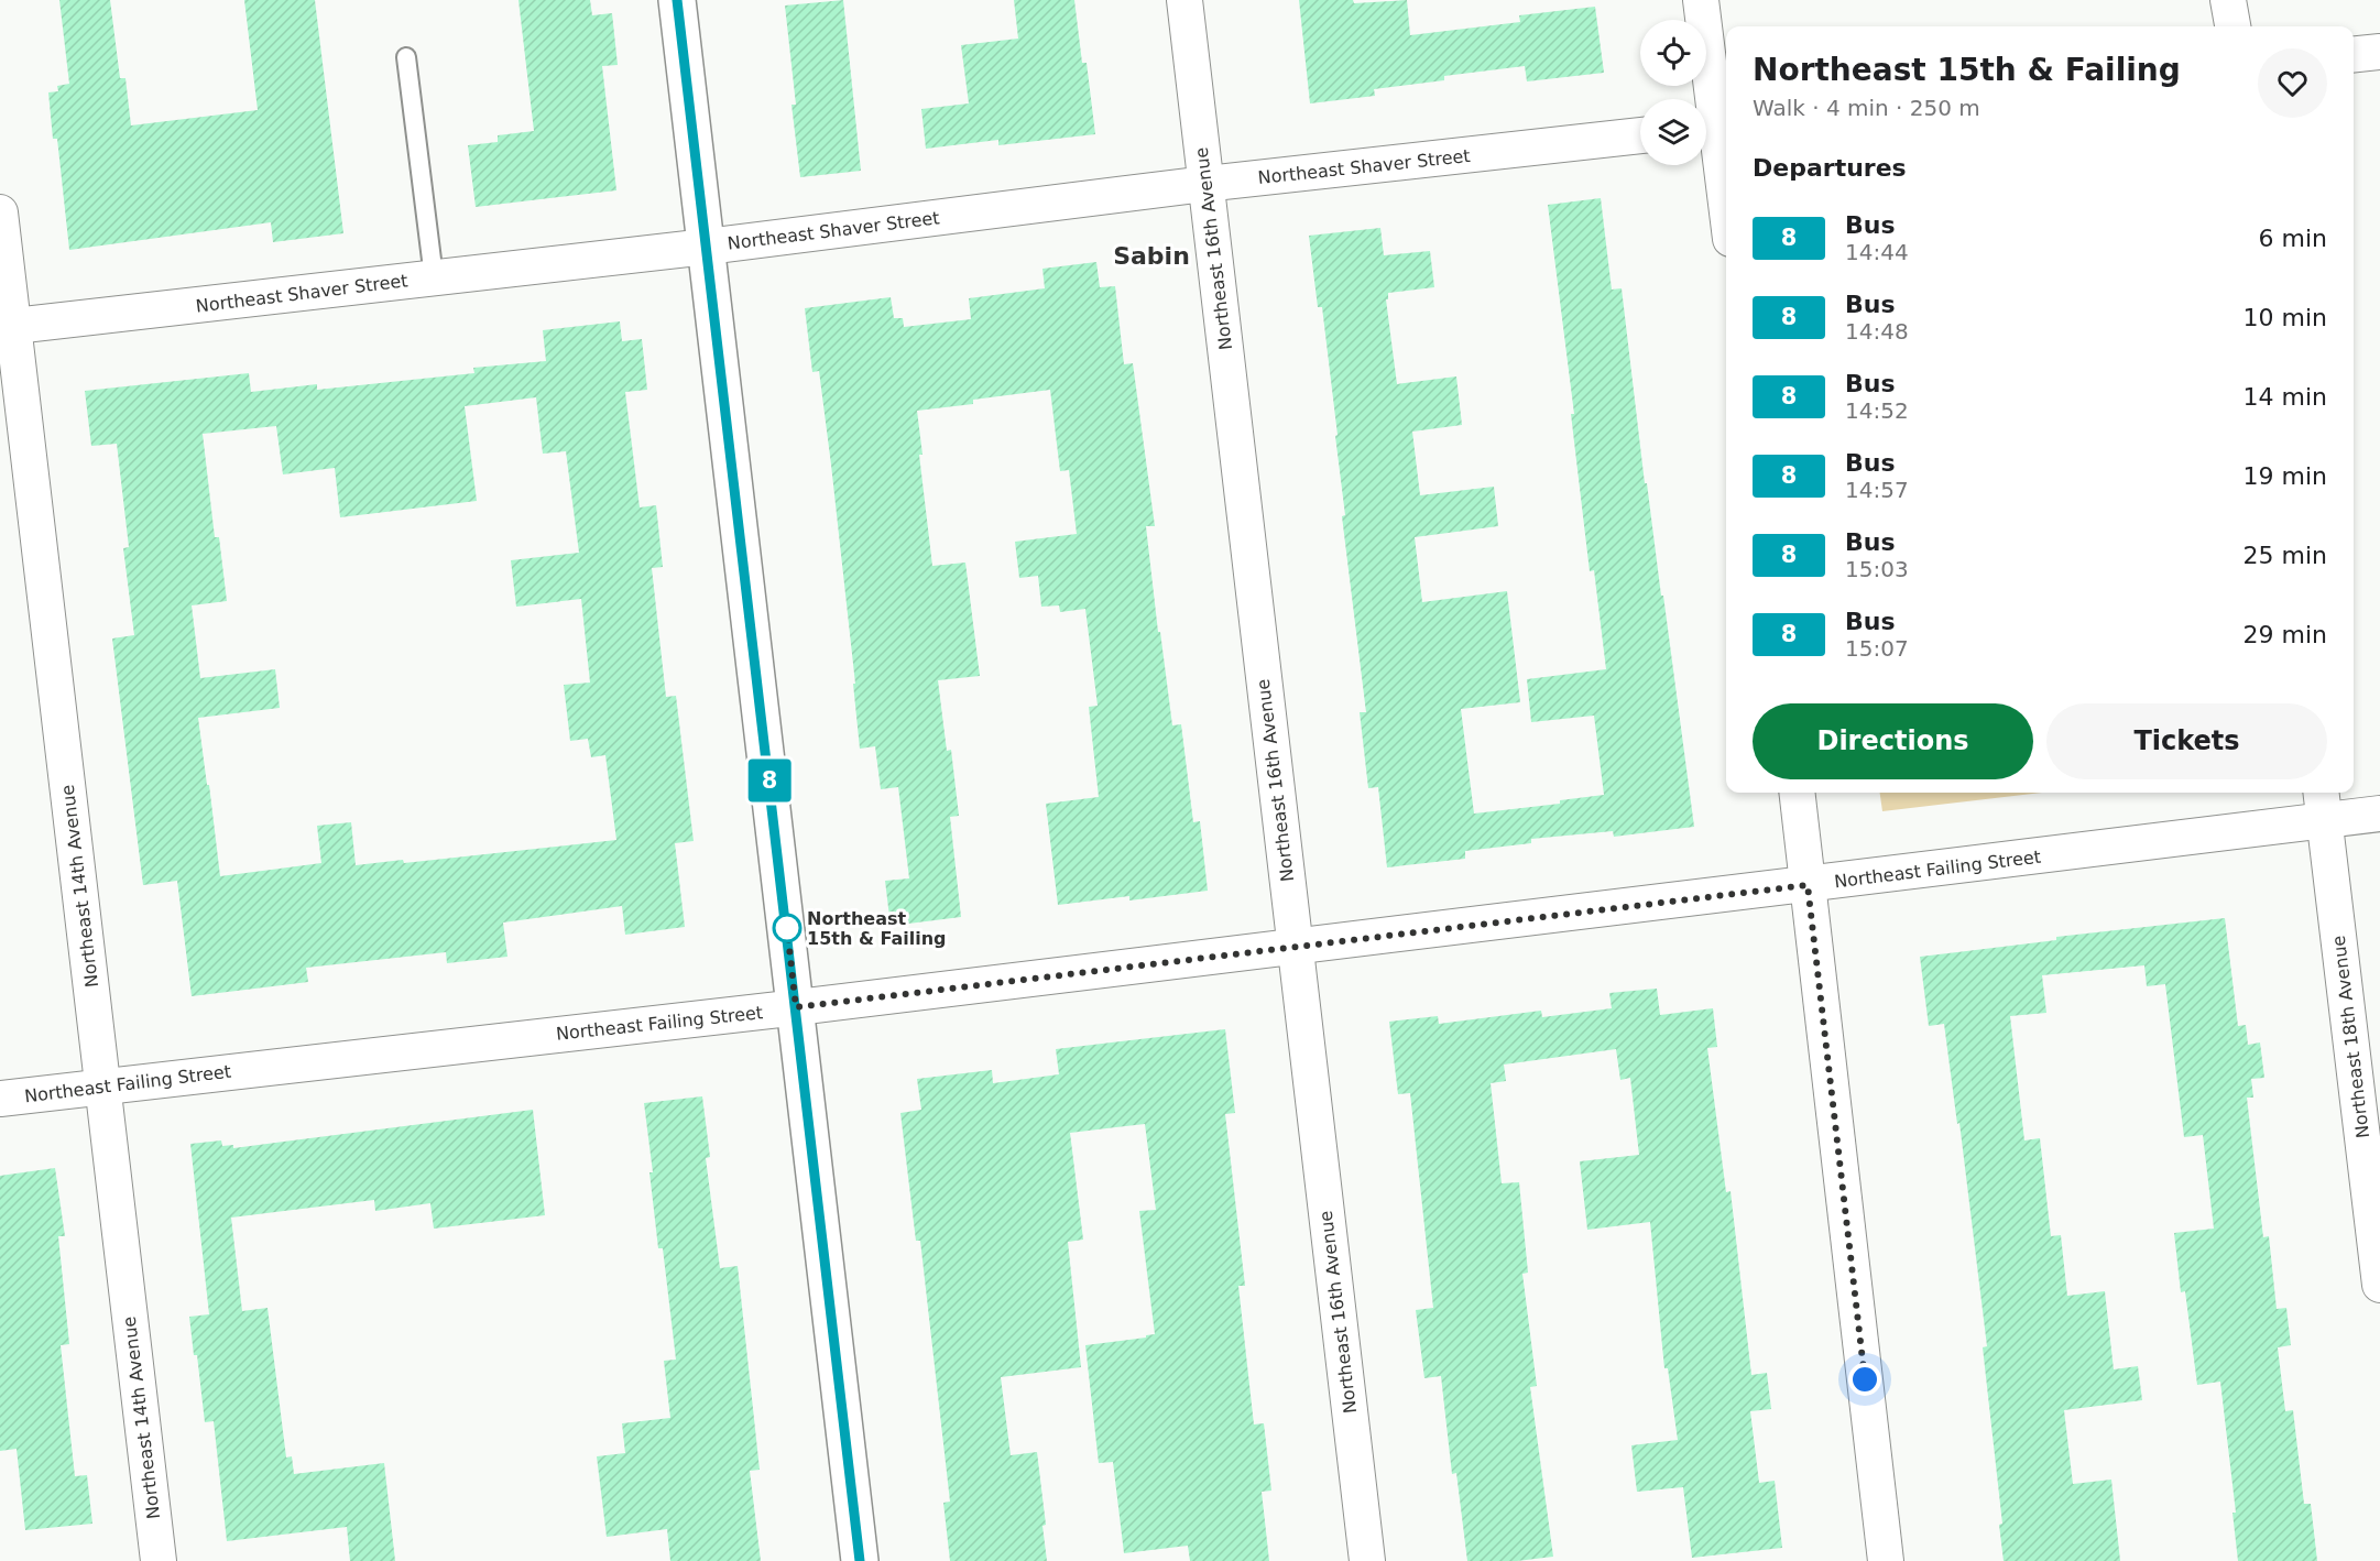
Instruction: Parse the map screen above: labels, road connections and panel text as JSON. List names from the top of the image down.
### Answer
{
  "streets": {
    "street": [
      "Northeast Shaver Street",
      "Northeast 16th Avenue",
      "Northeast Failing Street",
      "Northeast 14th Avenue",
      "Northeast 18th Avenue"
    ]
  },
  "crossings": [
    ["Northeast Shaver Street", "Northeast 16th Avenue"],
    ["Northeast Shaver Street", "Northeast 14th Avenue"],
    ["Northeast 16th Avenue", "Northeast Failing Street"],
    ["Northeast Failing Street", "Northeast 14th Avenue"],
    ["Northeast Failing Street", "Northeast 18th Avenue"]
  ],
  "districts": ["Sabin"],
  "places": ["Northeast 15th & Failing"],
  "lines": ["bus line 8"],
  "page": {
    "on_map": "8",
    "heading": [
      ["Northeast 15th & Failing", "Walk · 4 min · 250 m"],
      "Departures"
    ],
    "list": [
      {
        "mark": "8",
        "name": "Bus",
        "note": "14:44",
        "value": "6 min"
      },
      {
        "mark": "8",
        "name": "Bus",
        "note": "14:48",
        "value": "10 min"
      },
      {
        "mark": "8",
        "name": "Bus",
        "note": "14:52",
        "value": "14 min"
      },
      {
        "mark": "8",
        "name": "Bus",
        "note": "14:57",
        "value": "19 min"
      },
      {
        "mark": "8",
        "name": "Bus",
        "note": "15:03",
        "value": "25 min"
      },
      {
        "mark": "8",
        "name": "Bus",
        "note": "15:07",
        "value": "29 min"
      }
    ],
    "buttons": ["Directions", "Tickets"]
  }
}
